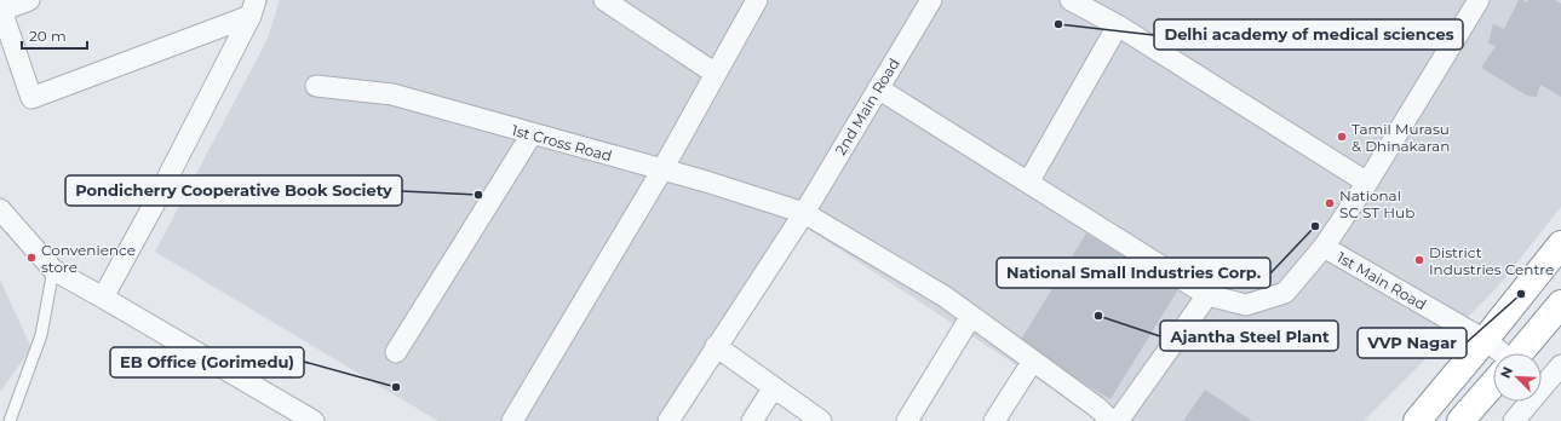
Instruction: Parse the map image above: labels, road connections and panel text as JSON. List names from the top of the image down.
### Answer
{
  "streets": {
    "street": ["2nd Main Road", "1st Cross Road", "1st Main Road"]
  },
  "crossings": [
    ["2nd Main Road", "1st Cross Road"]
  ],
  "places": [
    "Delhi academy of medical sciences",
    "Tamil Murasu & Dhinakaran",
    "Pondicherry Cooperative Book Society",
    "National SC ST Hub",
    "National Small Industries Corp.",
    "Convenience store",
    "District Industries Centre",
    "VVP Nagar",
    "Ajantha Steel Plant",
    "EB Office (Gorimedu)"
  ],
  "scale_bar": "20 m",
  "north": "top left"
}
